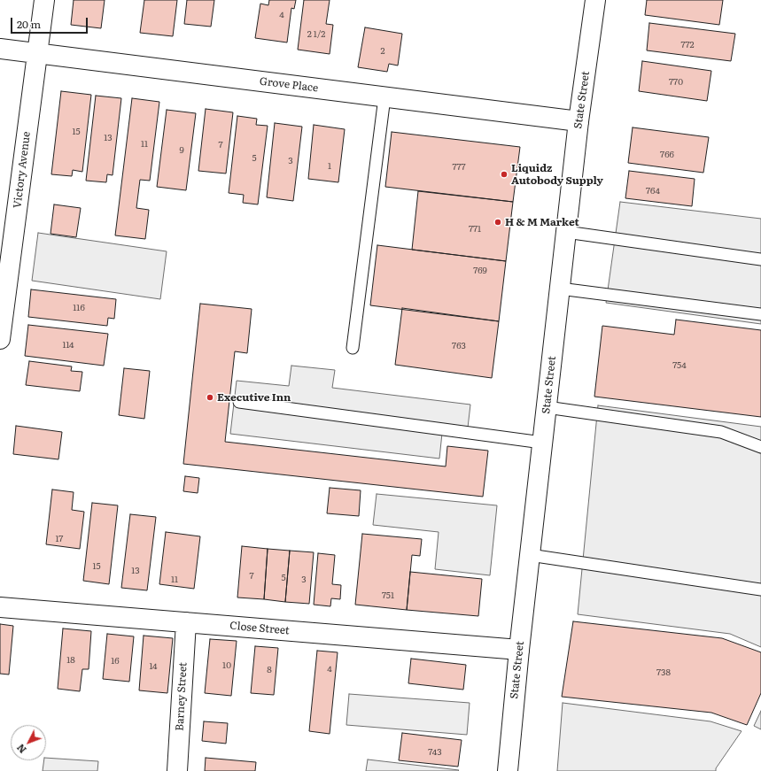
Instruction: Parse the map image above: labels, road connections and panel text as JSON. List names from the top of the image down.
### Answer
{
  "streets": {
    "street": [
      "Grove Place",
      "State Street",
      "Victory Avenue",
      "Close Street",
      "Barney Street"
    ]
  },
  "crossings": [
    ["Grove Place", "State Street"],
    ["Grove Place", "Victory Avenue"],
    ["State Street", "Close Street"],
    ["Close Street", "Barney Street"]
  ],
  "places": ["Liquidz Autobody Supply", "H & M Market", "Executive Inn"],
  "house_numbers": [
    "4",
    "2 1/2",
    "772",
    "2",
    "770",
    "15",
    "13",
    "11",
    "7",
    "9",
    "766",
    "5",
    "3",
    "1",
    "777",
    "764",
    "771",
    "769",
    "116",
    "114",
    "763",
    "754",
    "17",
    "15",
    "13",
    "7",
    "5",
    "11",
    "3",
    "751",
    "18",
    "16",
    "10",
    "14",
    "4",
    "8",
    "738",
    "743"
  ],
  "scale_bar": "20 m",
  "north": "bottom left"
}
